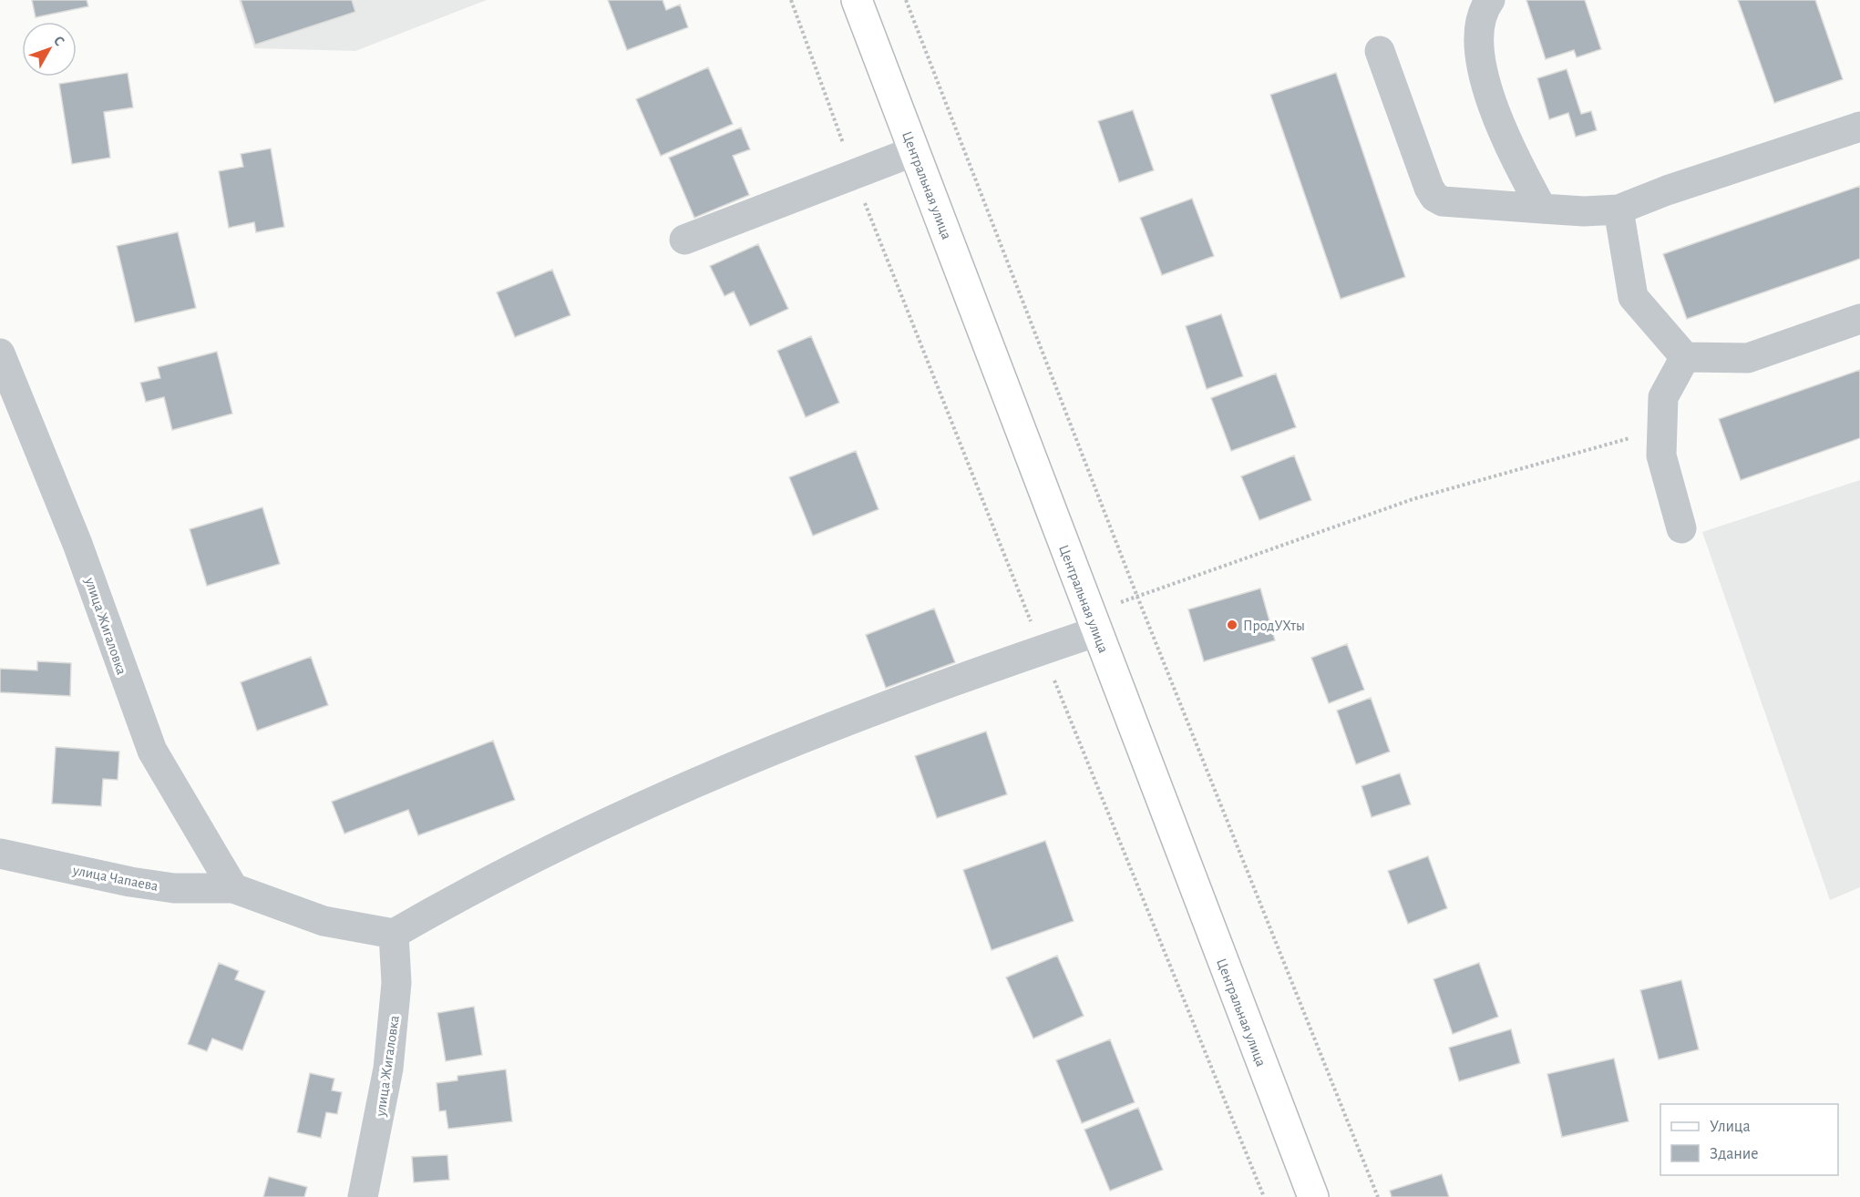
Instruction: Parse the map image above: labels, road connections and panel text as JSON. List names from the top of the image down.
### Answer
{
  "streets": {
    "main road": ["Центральная улица"],
    "street": ["улица Жигаловка", "улица Чапаева"]
  },
  "crossings": [
    ["улица Жигаловка", "улица Чапаева"]
  ],
  "places": ["ПродУХты"],
  "legend": ["Улица", "Здание"],
  "north": "top right"
}
